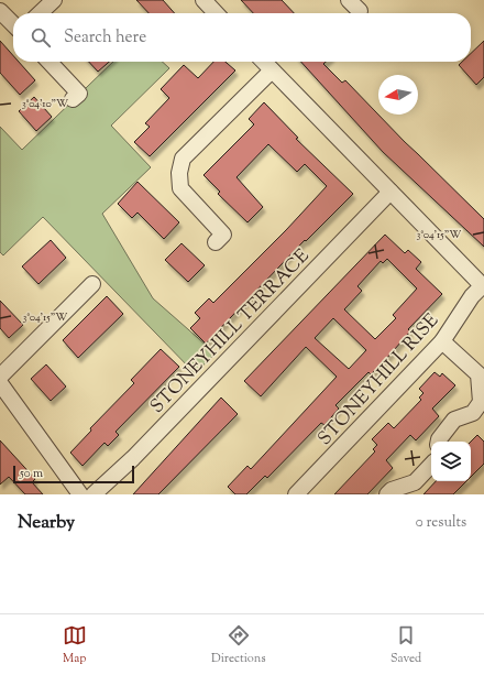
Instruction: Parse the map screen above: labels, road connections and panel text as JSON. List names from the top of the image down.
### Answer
{
  "streets": {
    "street": ["STONEYHILL TERRACE", "STONEYHILL RISE"]
  },
  "scale_bar": "50 m",
  "north": "left",
  "page": {
    "search": "Search here",
    "scale": "50 m",
    "heading": ["Nearby", "0 results"],
    "nav": ["Map", "Directions", "Saved"]
  },
  "coordinates": ["3°04'10\"W", "3°04'15\"W"]
}
